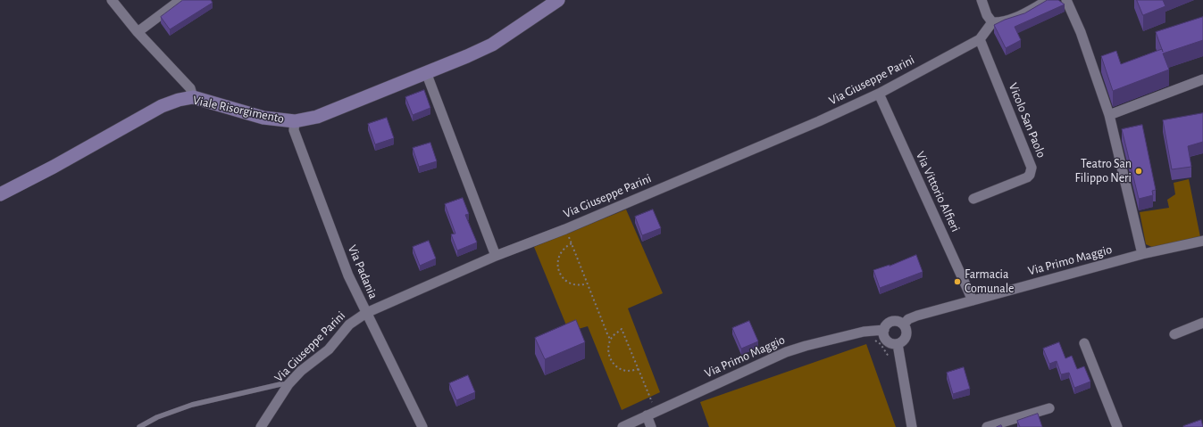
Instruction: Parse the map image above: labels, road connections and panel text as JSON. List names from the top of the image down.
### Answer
{
  "streets": {
    "street": [
      "Via Giuseppe Parini",
      "Viale Risorgimento",
      "Vicolo San Paolo",
      "Via Vittorio Alfieri",
      "Via Primo Maggio",
      "Via Padania"
    ]
  },
  "crossings": [
    ["Via Giuseppe Parini", "Vicolo San Paolo"],
    ["Via Giuseppe Parini", "Via Vittorio Alfieri"],
    ["Via Giuseppe Parini", "Via Padania"],
    ["Viale Risorgimento", "Via Padania"],
    ["Via Vittorio Alfieri", "Via Primo Maggio"]
  ],
  "places": ["Teatro San Filippo Neri", "Farmacia Comunale"]
}
